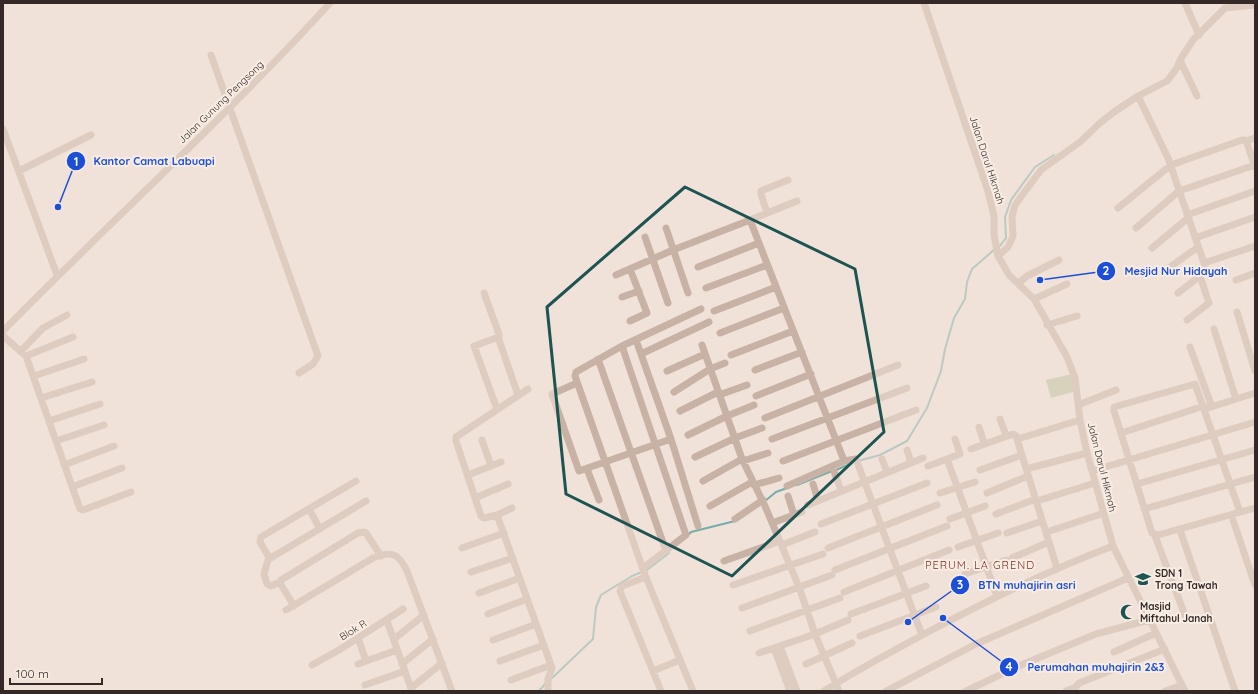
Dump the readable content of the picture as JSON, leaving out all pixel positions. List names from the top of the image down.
{
  "streets": {
    "street": ["Jalan Gunung Pengsong", "Jalan Darul Hikmah", "Blok R"]
  },
  "districts": ["PERUM. LA GREND"],
  "places": {
    "other": [
      "Kantor Camat Labuapi",
      "Mesjid Nur Hidayah",
      "Perumahan muhajirin 2&3",
      "BTN muhajirin asri"
    ],
    "school or university": ["SDN 1 Trong Tawah"],
    "mosque": ["Masjid Miftahul Janah"]
  },
  "scale_bar": "100 m"
}
